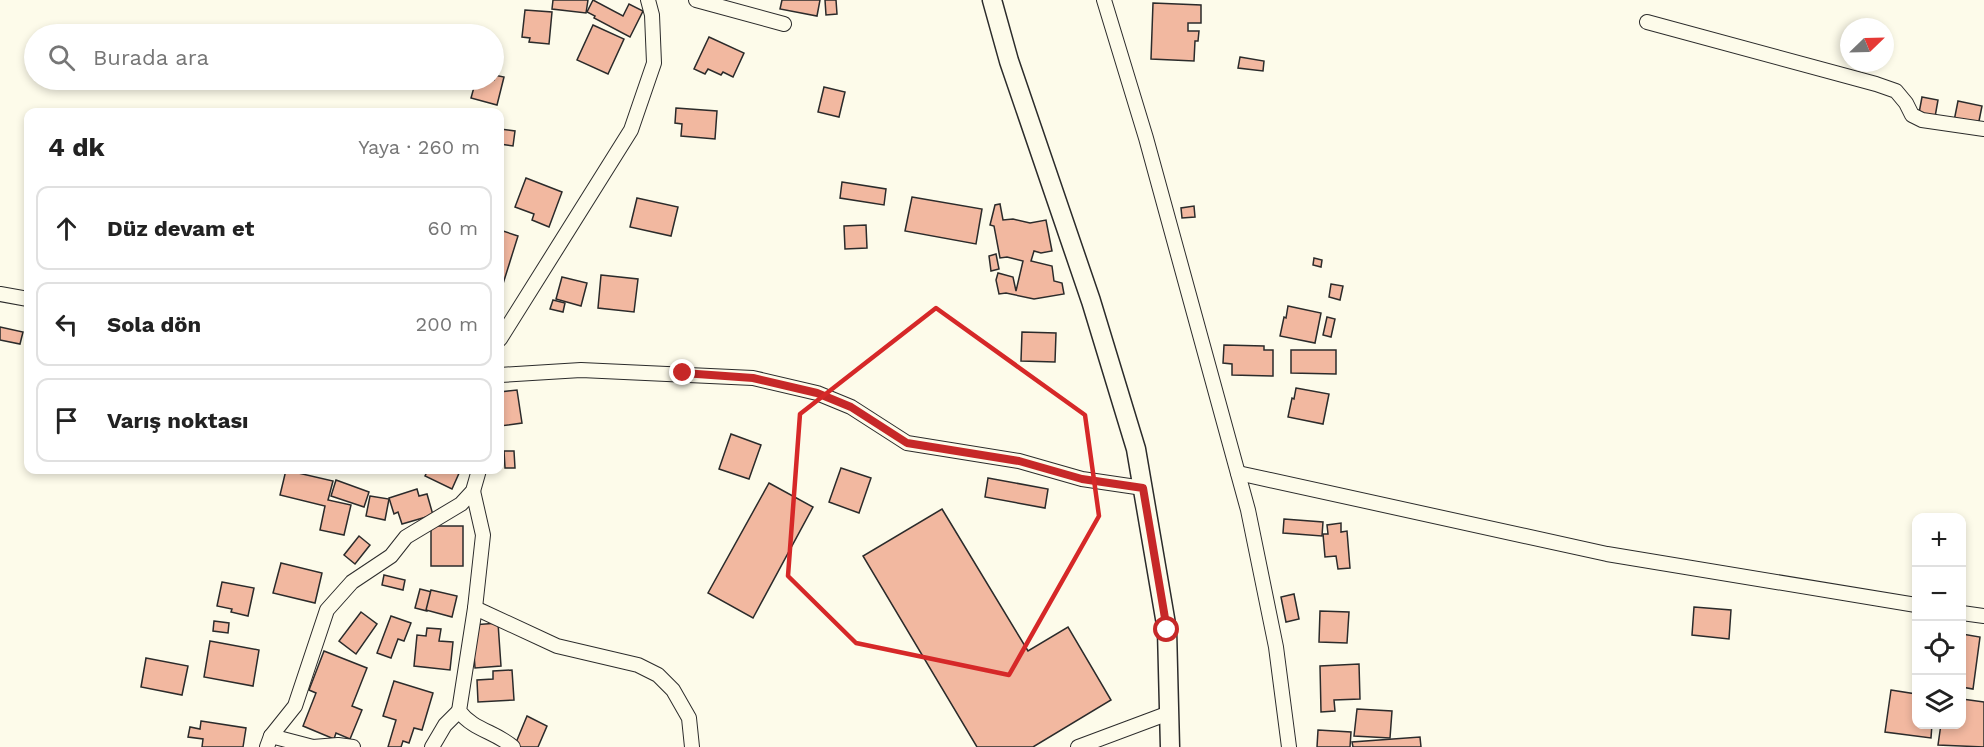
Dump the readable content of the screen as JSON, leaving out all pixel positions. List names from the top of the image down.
{
  "north": "top right",
  "page": {
    "search": "Burada ara",
    "heading": ["4 dk", "Yaya · 260 m"],
    "list": [
      ["Düz devam et", "60 m"],
      ["Sola dön", "200 m"],
      "Varış noktası"
    ],
    "map_buttons": ["+", "−"]
  }
}
